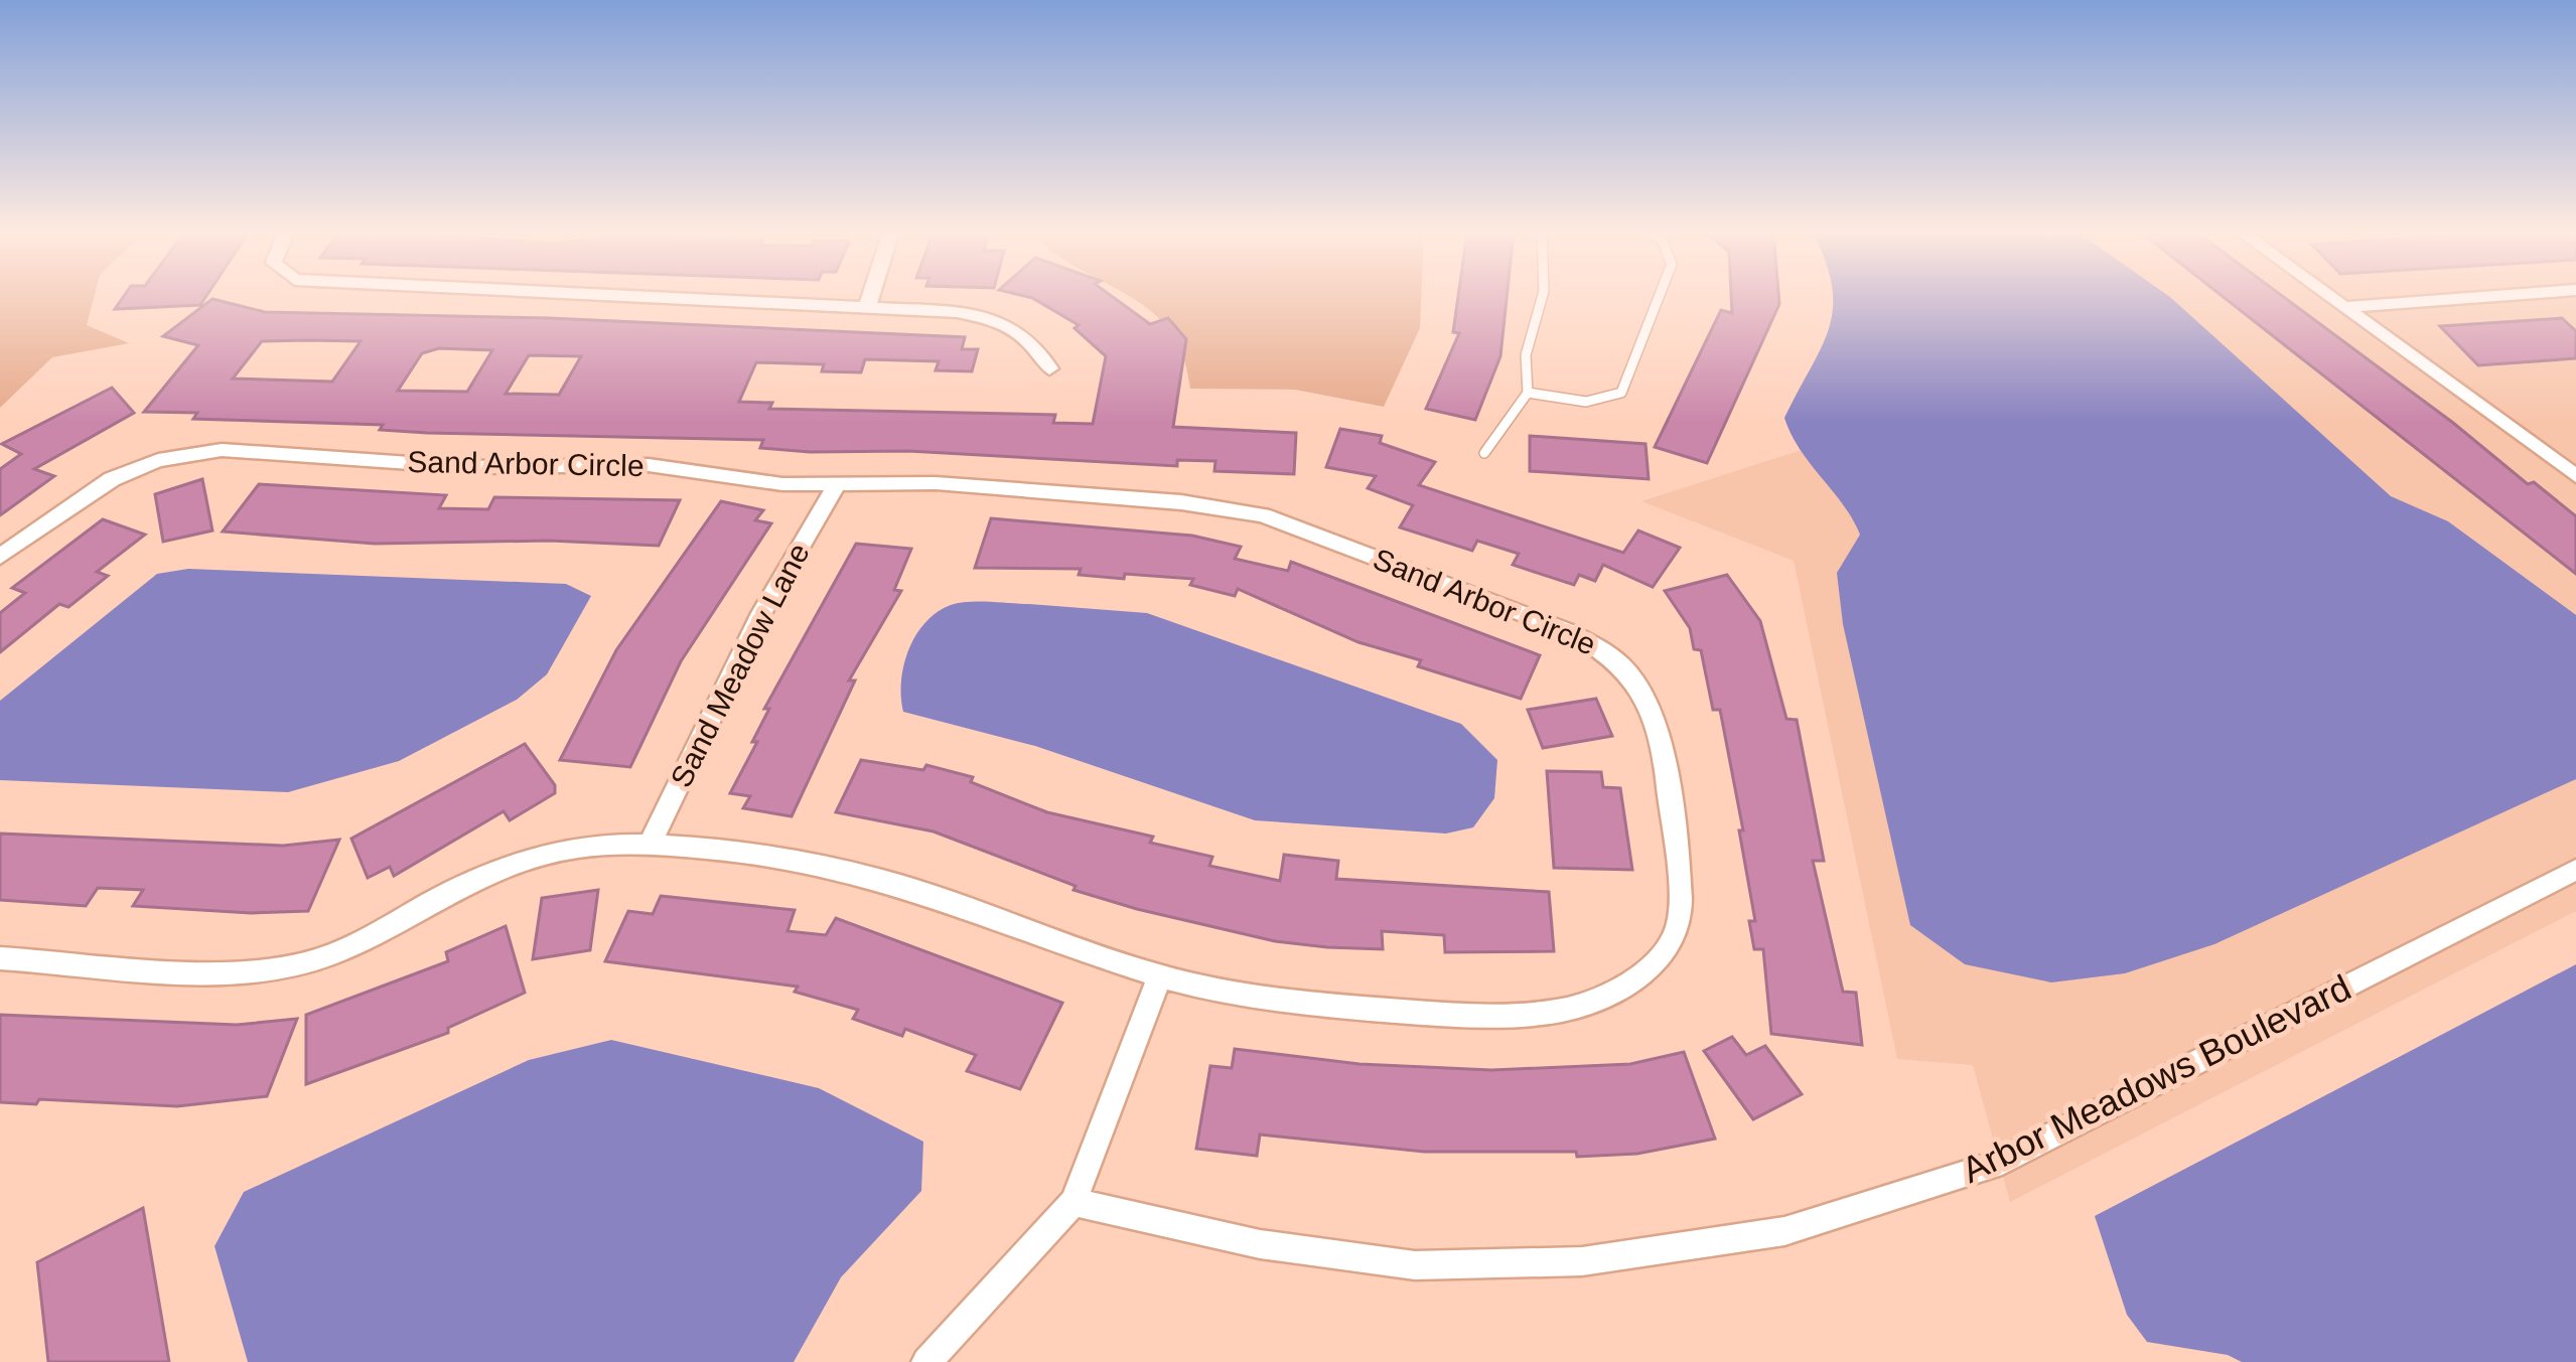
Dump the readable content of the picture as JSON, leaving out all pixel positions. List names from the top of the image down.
{
  "streets": {
    "street": ["Sand Arbor Circle", "Sand Meadow Lane", "Arbor Meadows Boulevard"]
  },
  "crossings": [
    ["Sand Arbor Circle", "Sand Meadow Lane"]
  ]
}
